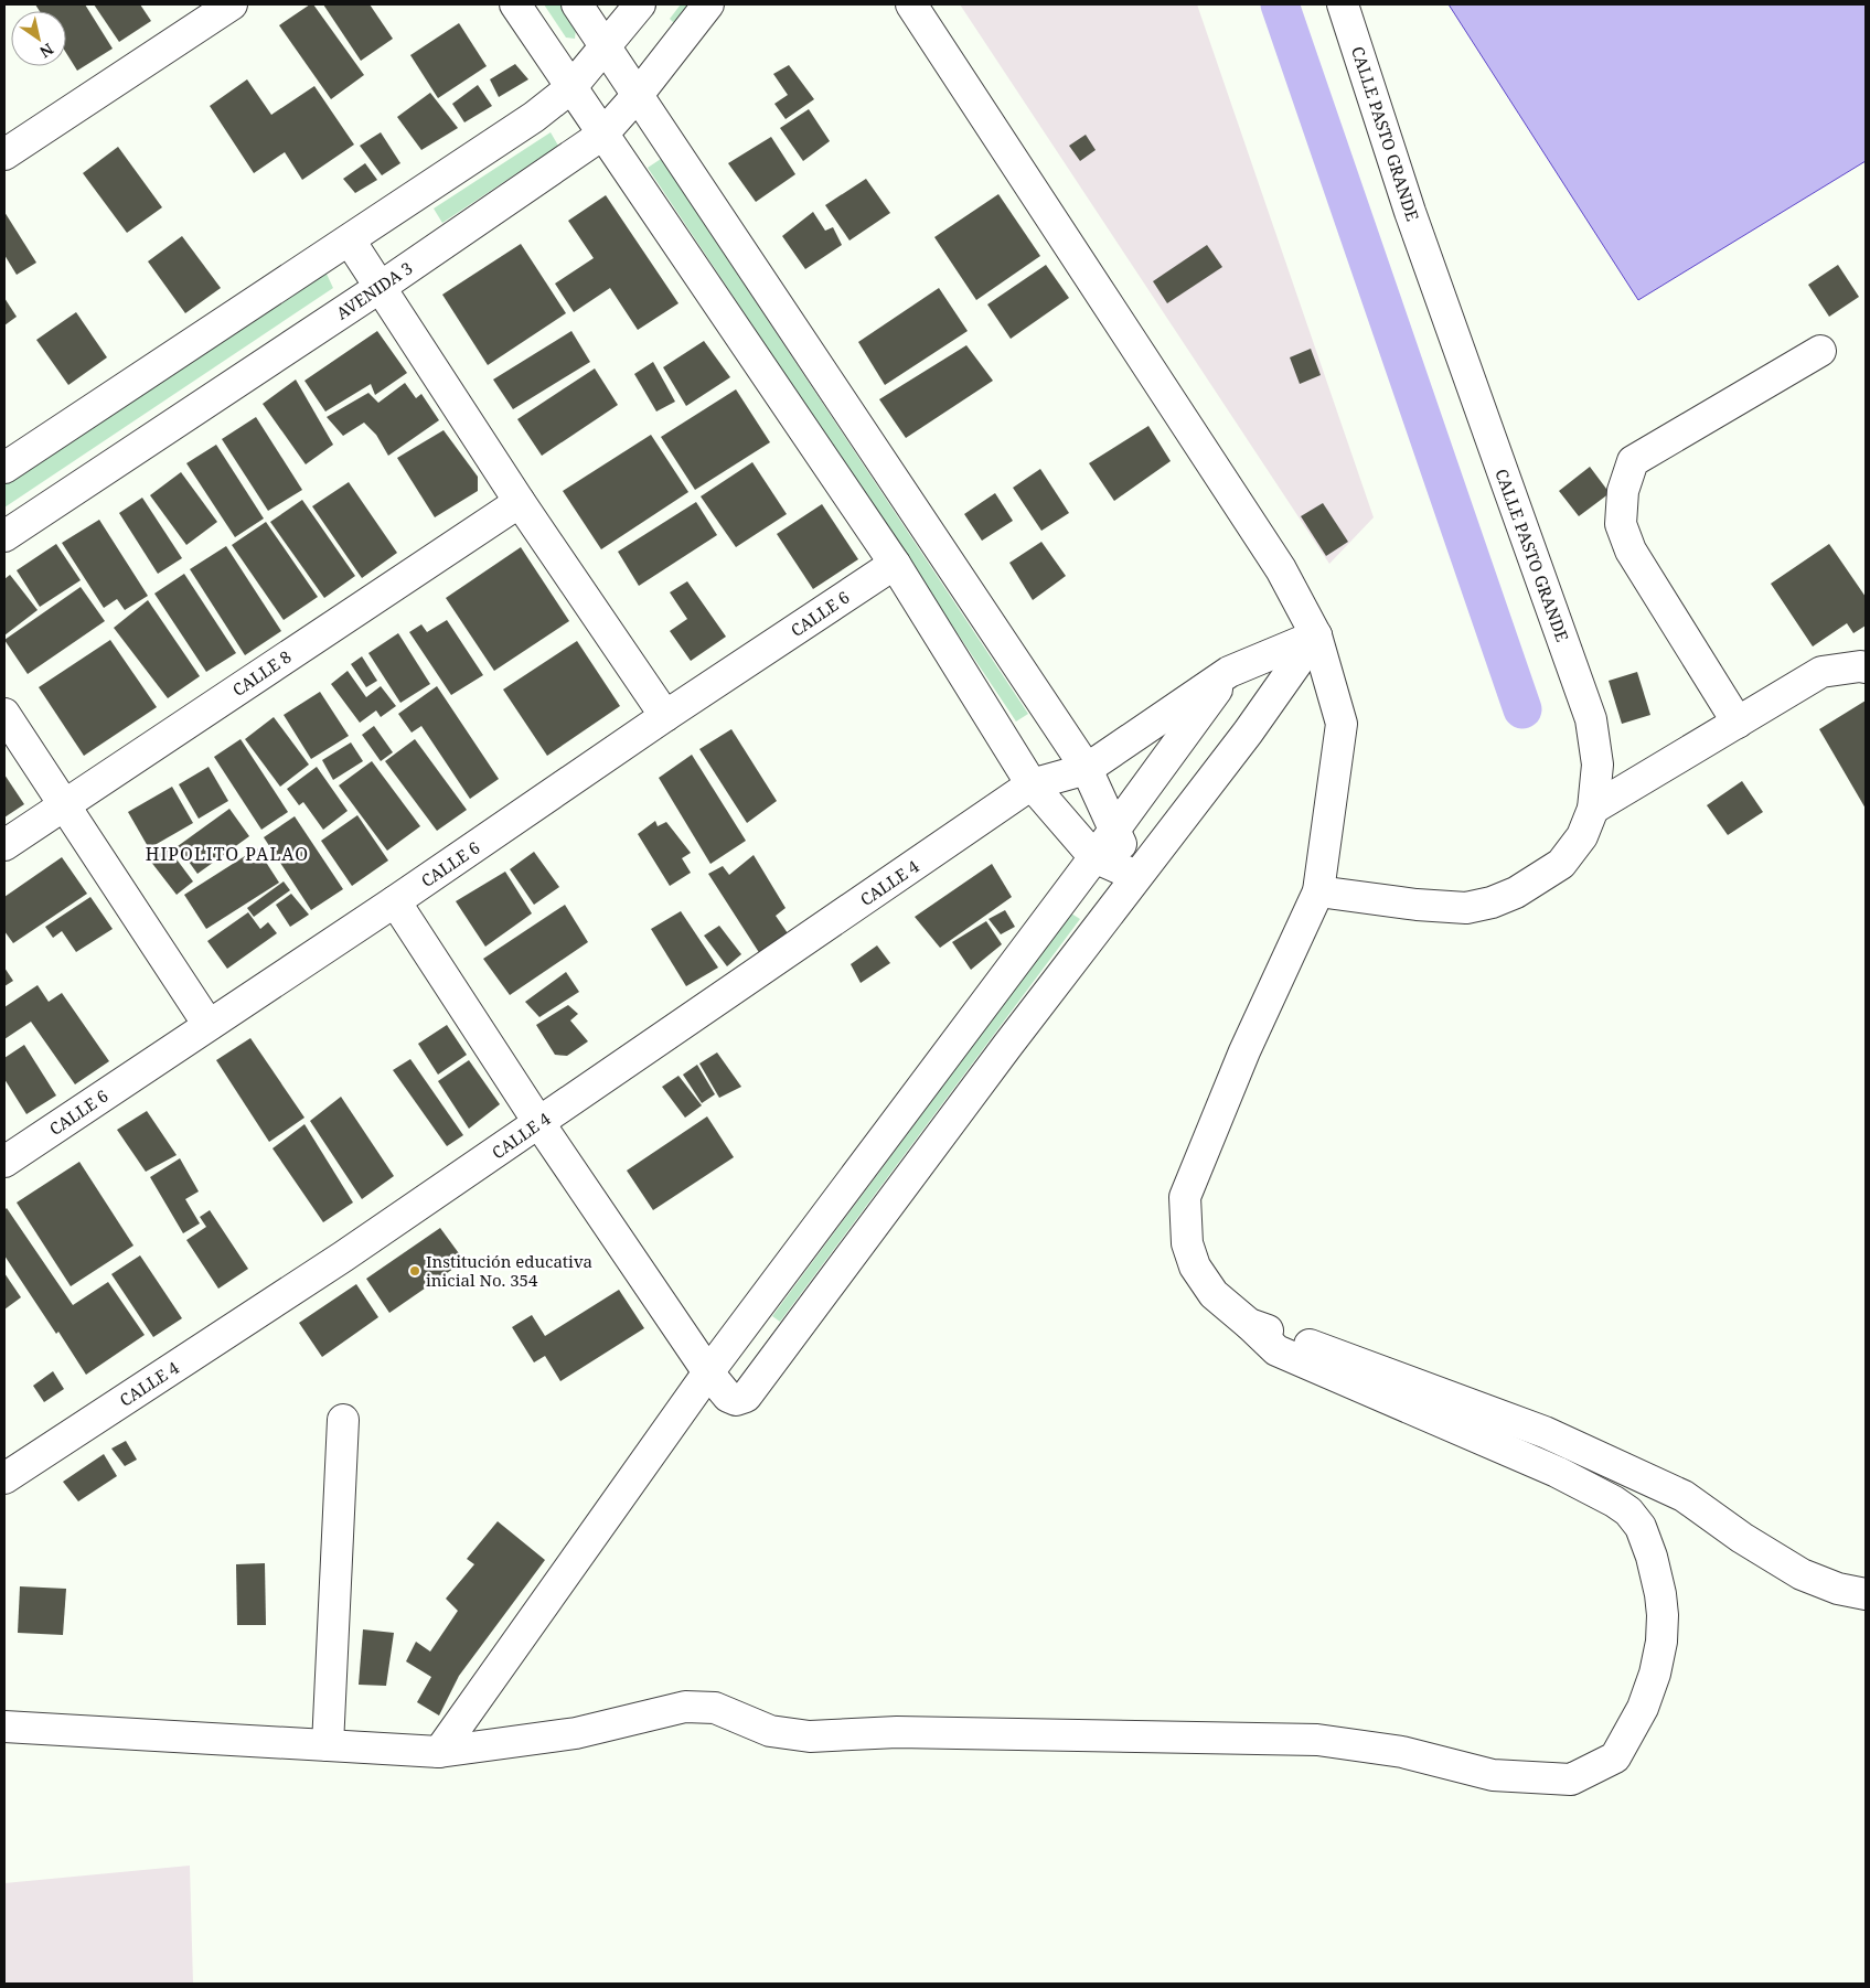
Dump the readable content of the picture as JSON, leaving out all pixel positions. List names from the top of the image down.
{
  "streets": {
    "street": [
      "CALLE PASTO GRANDE",
      "AVENIDA 3",
      "CALLE 6",
      "CALLE 8",
      "CALLE 4"
    ]
  },
  "districts": ["HIPOLITO PALAO"],
  "places": ["Institución educativa inicial No. 354"],
  "north": "bottom right"
}
